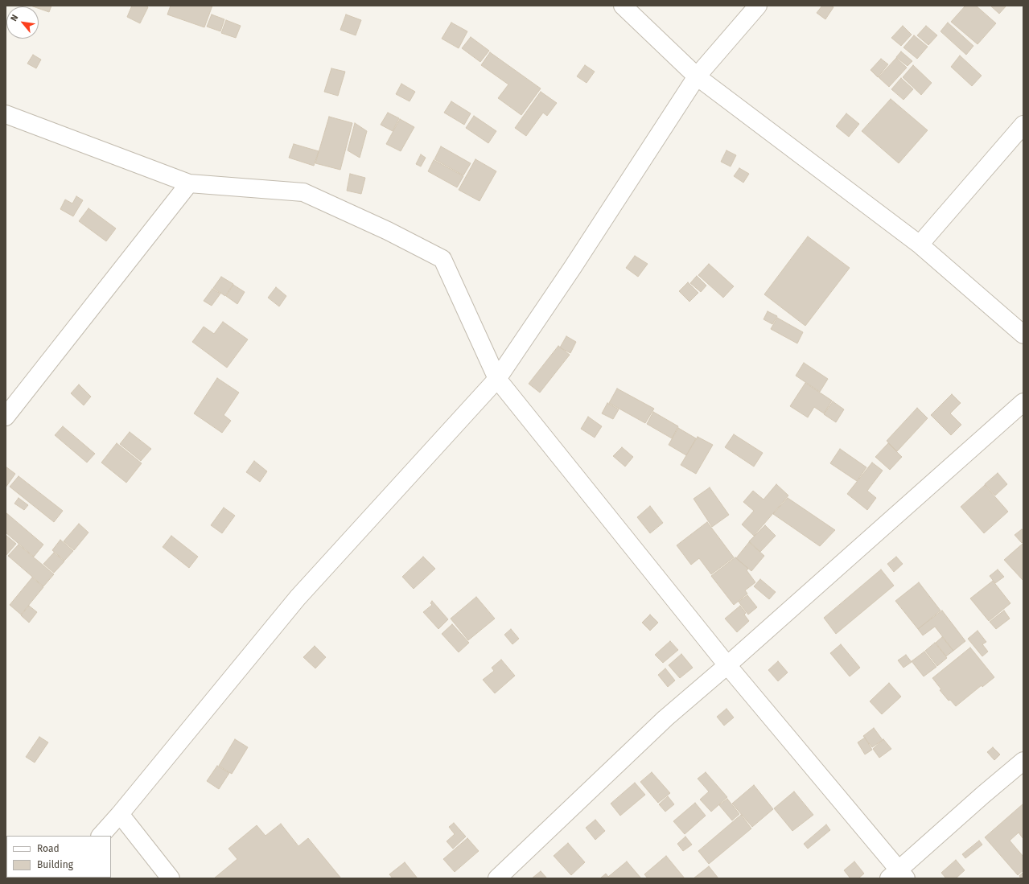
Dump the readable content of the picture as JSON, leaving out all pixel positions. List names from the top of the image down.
{
  "legend": ["Road", "Building"],
  "north": "top left"
}
